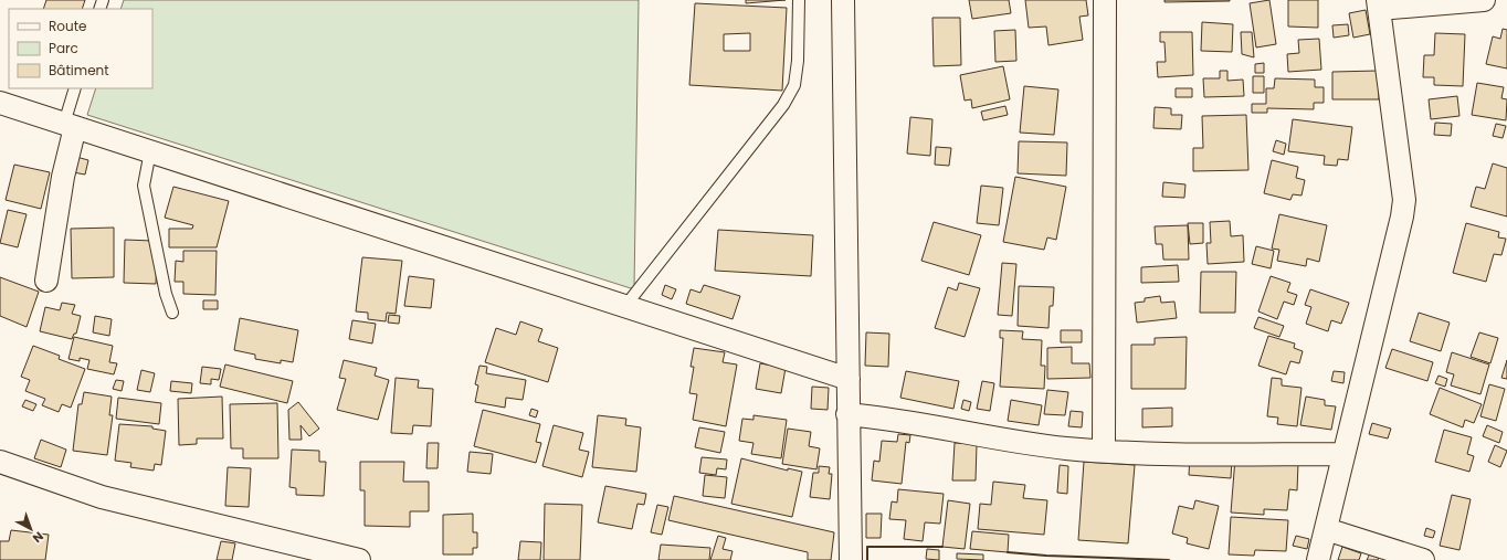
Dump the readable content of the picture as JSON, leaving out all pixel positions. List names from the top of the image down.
{
  "legend": ["Route", "Parc", "Bâtiment"],
  "north": "bottom right"
}
